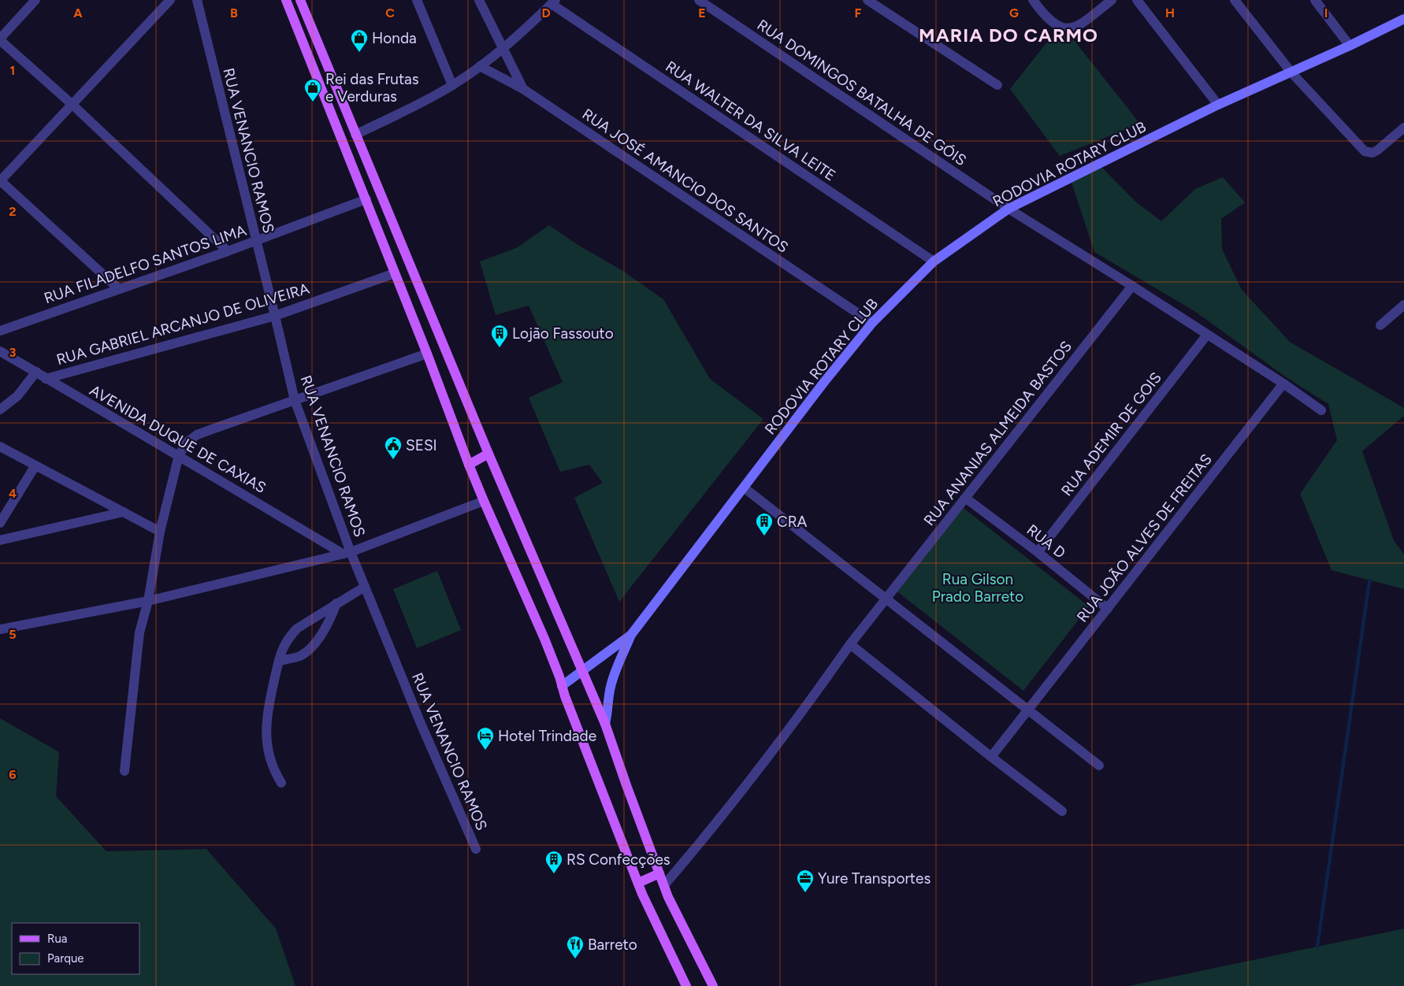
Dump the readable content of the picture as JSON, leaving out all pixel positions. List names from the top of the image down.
{
  "streets": {
    "main road": ["RODOVIA ROTARY CLUB"],
    "street": [
      "RUA DOMINGOS BATALHA DE GÓIS",
      "RUA WALTER DA SILVA LEITE",
      "RUA VENANCIO RAMOS",
      "RUA JOSÉ AMANCIO DOS SANTOS",
      "RUA FILADELFO SANTOS LIMA",
      "RUA GABRIEL ARCANJO DE OLIVEIRA",
      "RUA ANANIAS ALMEIDA BASTOS",
      "RUA ADEMIR DE GOIS",
      "AVENIDA DUQUE DE CAXIAS",
      "RUA JOÃO ALVES DE FREITAS",
      "RUA D"
    ]
  },
  "crossings": [
    ["RUA DOMINGOS BATALHA DE GÓIS", "RODOVIA ROTARY CLUB"],
    ["RUA WALTER DA SILVA LEITE", "RODOVIA ROTARY CLUB"],
    ["RUA VENANCIO RAMOS", "RUA FILADELFO SANTOS LIMA"],
    ["RUA VENANCIO RAMOS", "RUA GABRIEL ARCANJO DE OLIVEIRA"],
    ["RUA VENANCIO RAMOS", "AVENIDA DUQUE DE CAXIAS"],
    ["RODOVIA ROTARY CLUB", "RUA JOSÉ AMANCIO DOS SANTOS"],
    ["RUA GABRIEL ARCANJO DE OLIVEIRA", "AVENIDA DUQUE DE CAXIAS"],
    ["RUA ANANIAS ALMEIDA BASTOS", "RUA D"],
    ["RUA ADEMIR DE GOIS", "RUA D"],
    ["RUA JOÃO ALVES DE FREITAS", "RUA D"]
  ],
  "districts": ["MARIA DO CARMO"],
  "parks": ["Rua Gilson Prado Barreto"],
  "places": {
    "shop": ["Honda", "Rei das Frutas e Verduras"],
    "building": ["Lojão Fassouto", "CRA", "RS Confecções"],
    "public building": ["SESI"],
    "hotel": ["Hotel Trindade"],
    "office": ["Yure Transportes"],
    "restaurant": ["Barreto"]
  },
  "legend": ["Rua", "Parque"],
  "grid": {
    "columns": [
      "A",
      "B",
      "C",
      "D",
      "E",
      "F",
      "G",
      "H",
      "I"
    ],
    "rows": [
      "1",
      "2",
      "3",
      "4",
      "5",
      "6"
    ]
  }
}
